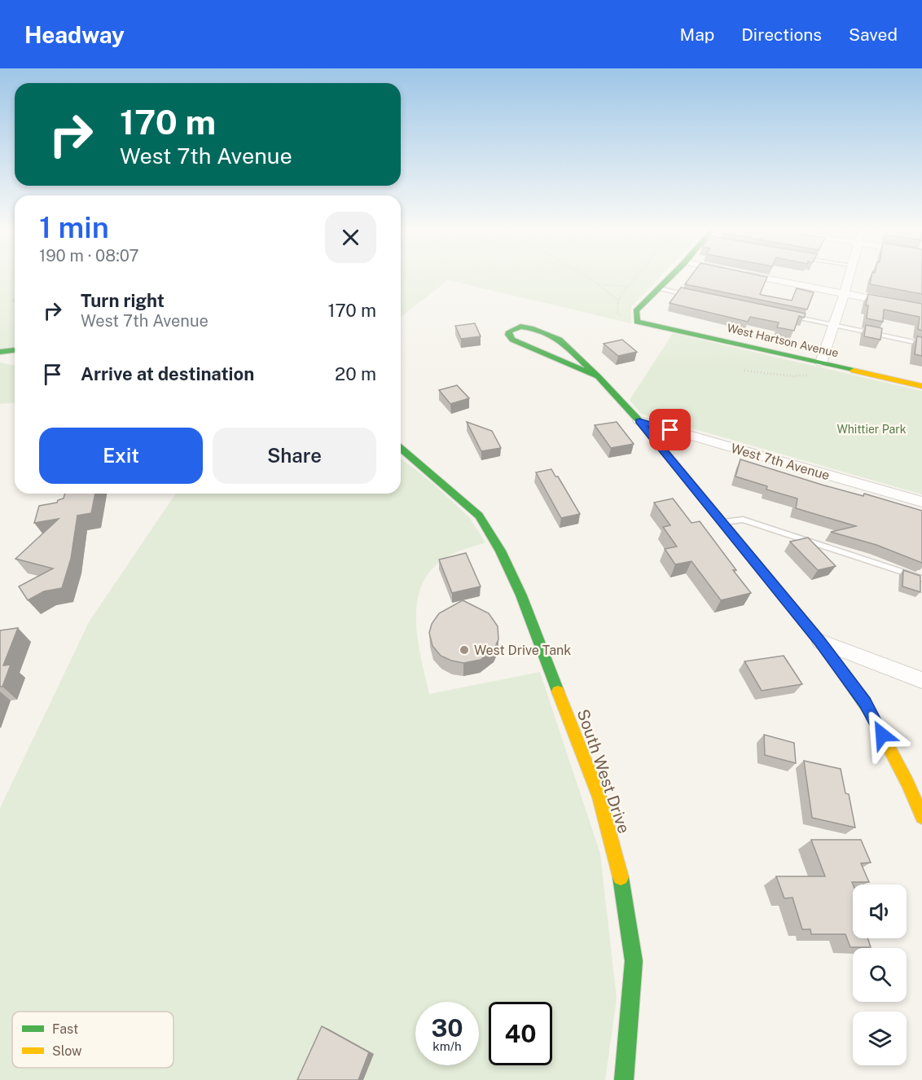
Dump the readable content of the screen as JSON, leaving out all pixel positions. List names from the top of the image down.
{
  "streets": {
    "street": ["West Hartson Avenue", "West 7th Avenue", "South West Drive"]
  },
  "parks": ["Whittier Park"],
  "places": ["West Drive Tank"],
  "legend": ["Fast", "Slow"],
  "page": {
    "header": "Headway",
    "nav": ["Map", "Directions", "Saved"],
    "turn": ["170 m", "West 7th Avenue"],
    "heading": ["1 min", "190 m · 08:07"],
    "list": [
      {
        "name": "Turn right",
        "note": "West 7th Avenue",
        "value": "170 m"
      },
      {
        "name": "Arrive at destination",
        "value": "20 m"
      }
    ],
    "buttons": ["Exit", "Share"],
    "speed": "30 km/h",
    "limit": "40"
  }
}
